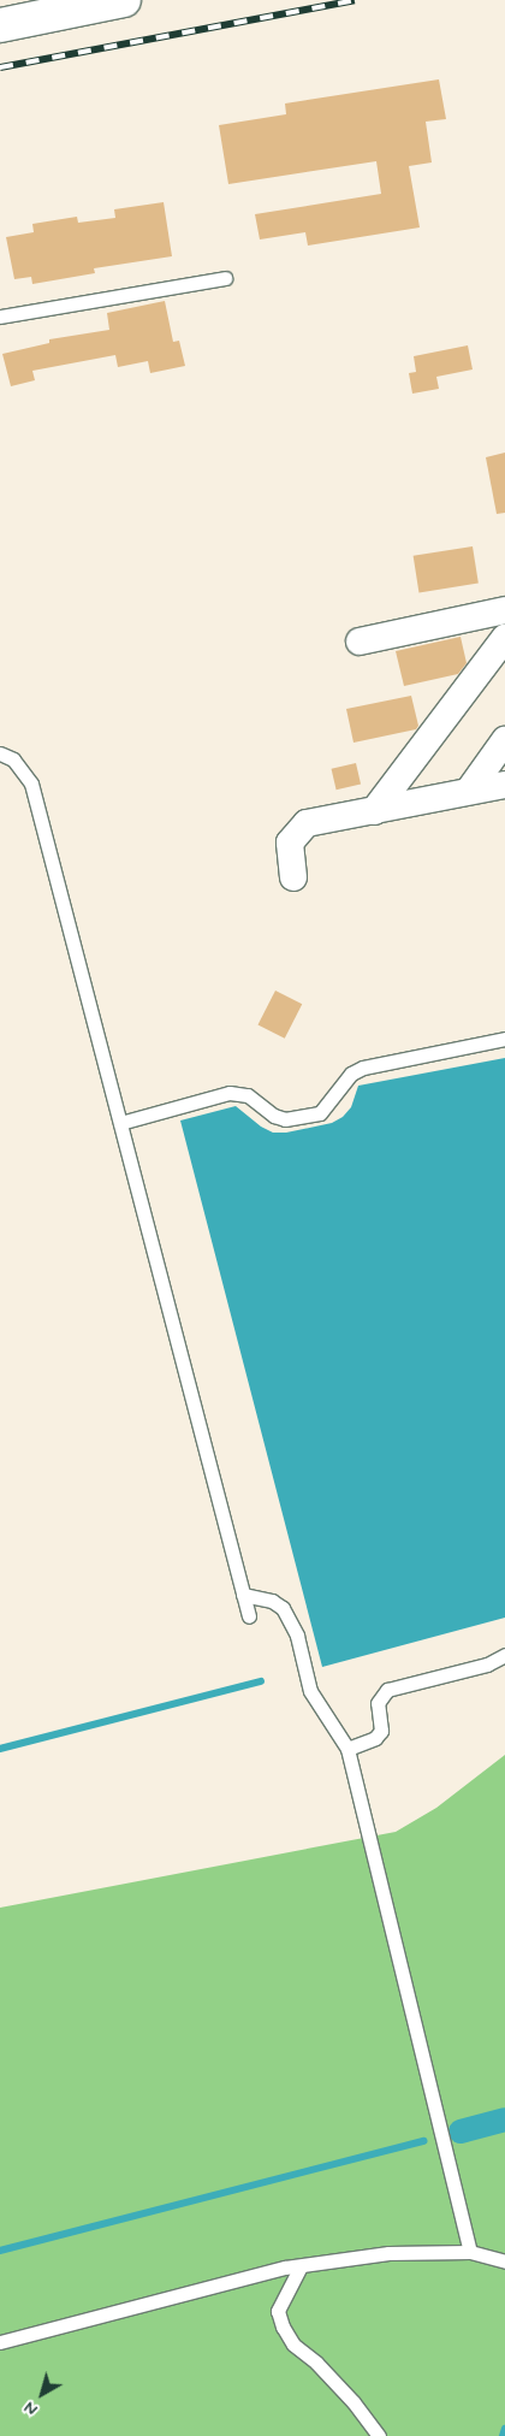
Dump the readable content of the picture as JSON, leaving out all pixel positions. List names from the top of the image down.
{
  "north": "bottom left"
}
